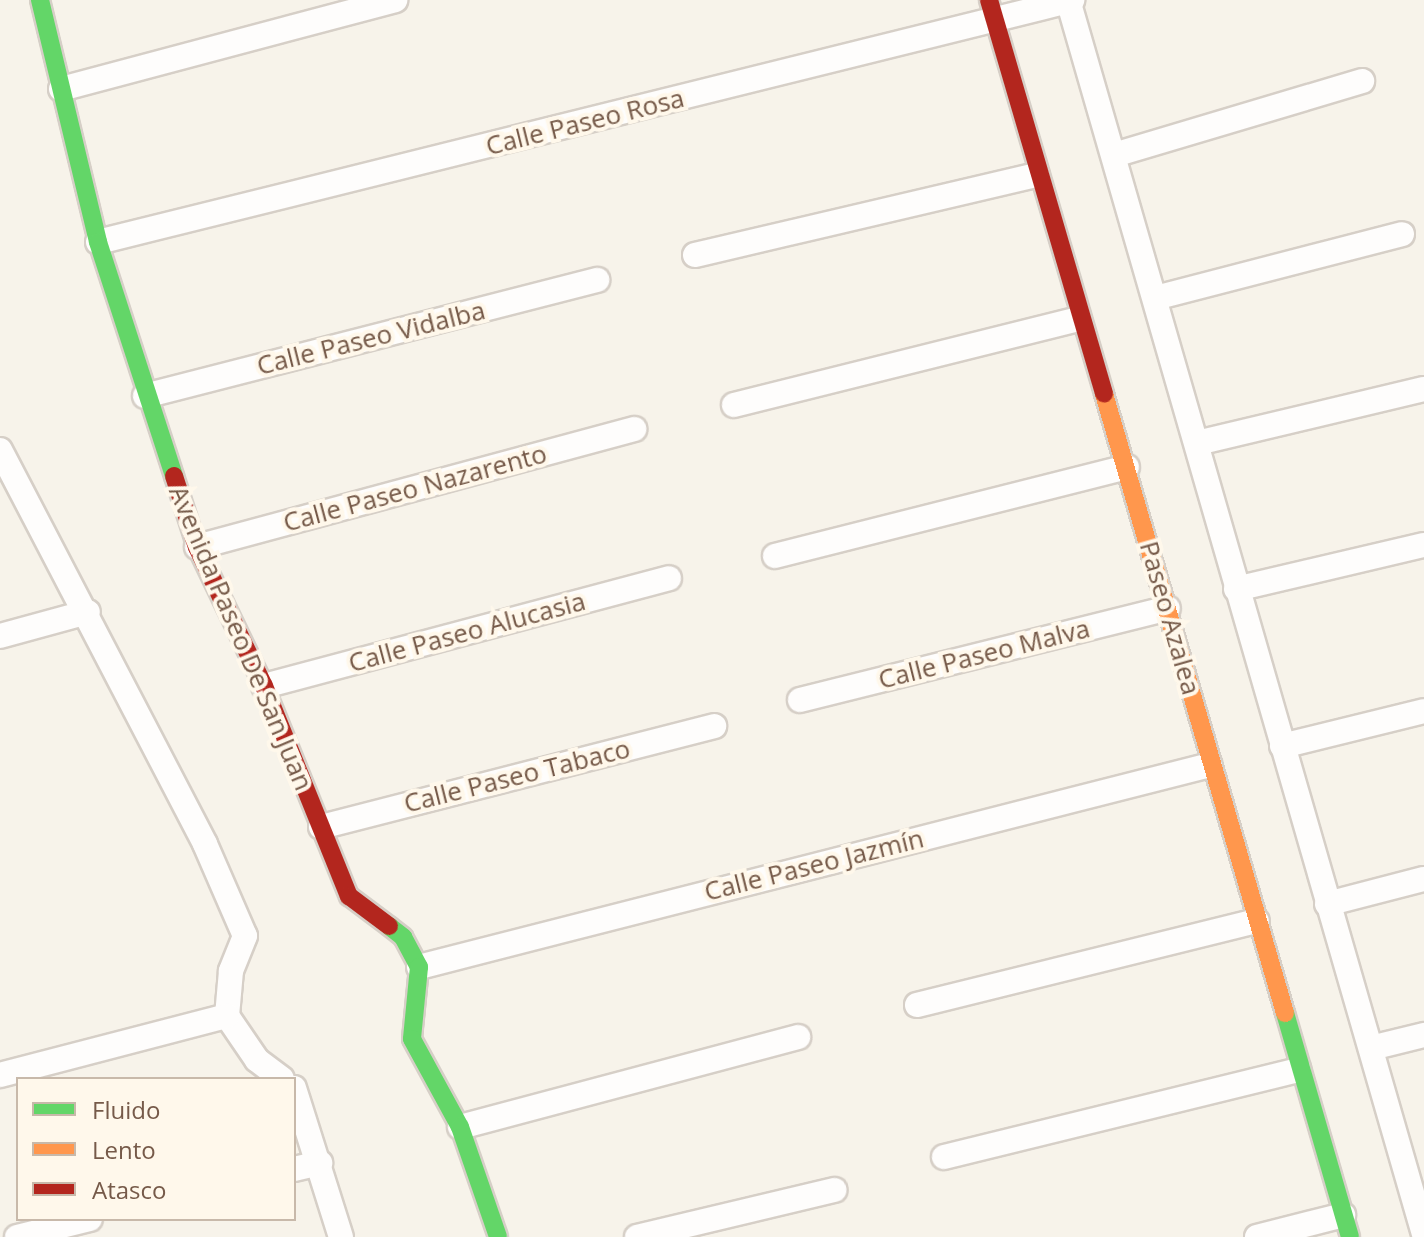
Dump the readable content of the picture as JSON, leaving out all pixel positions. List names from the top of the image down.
{
  "streets": {
    "street": [
      "Calle Paseo Rosa",
      "Calle Paseo Vidalba",
      "Calle Paseo Nazarento",
      "Paseo Azalea",
      "Calle Paseo Alucasia",
      "Avenida Paseo De San Juan",
      "Calle Paseo Malva",
      "Calle Paseo Tabaco",
      "Calle Paseo Jazmín"
    ]
  },
  "crossings": [
    ["Calle Paseo Rosa", "Paseo Azalea"],
    ["Calle Paseo Rosa", "Avenida Paseo De San Juan"],
    ["Calle Paseo Vidalba", "Avenida Paseo De San Juan"],
    ["Calle Paseo Nazarento", "Avenida Paseo De San Juan"],
    ["Paseo Azalea", "Calle Paseo Malva"],
    ["Paseo Azalea", "Calle Paseo Jazmín"],
    ["Calle Paseo Alucasia", "Avenida Paseo De San Juan"],
    ["Avenida Paseo De San Juan", "Calle Paseo Tabaco"],
    ["Avenida Paseo De San Juan", "Calle Paseo Jazmín"]
  ],
  "legend": ["Fluido", "Lento", "Atasco"]
}
